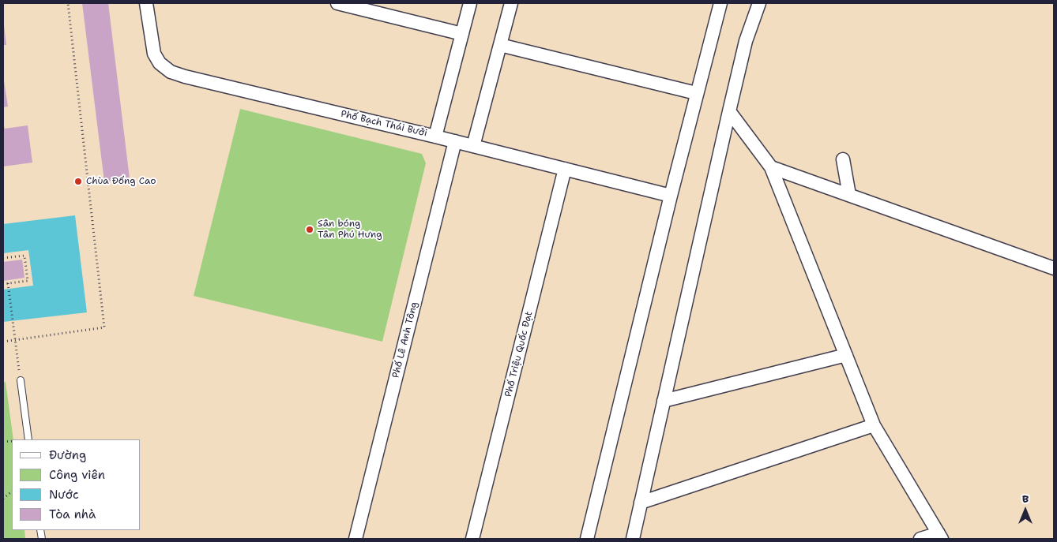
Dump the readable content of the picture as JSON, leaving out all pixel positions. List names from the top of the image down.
{
  "streets": {
    "street": ["Phố Bạch Thái Bưởi", "Phố Lê Anh Tông", "Phố Triệu Quốc Đạt"]
  },
  "crossings": [
    ["Phố Bạch Thái Bưởi", "Phố Lê Anh Tông"],
    ["Phố Bạch Thái Bưởi", "Phố Triệu Quốc Đạt"]
  ],
  "places": ["Chùa Đống Cao", "Sân bóng Tân Phú Hưng"],
  "legend": [
    "Đường",
    "Công viên",
    "Nước",
    "Tòa nhà"
  ],
  "north": "top"
}
